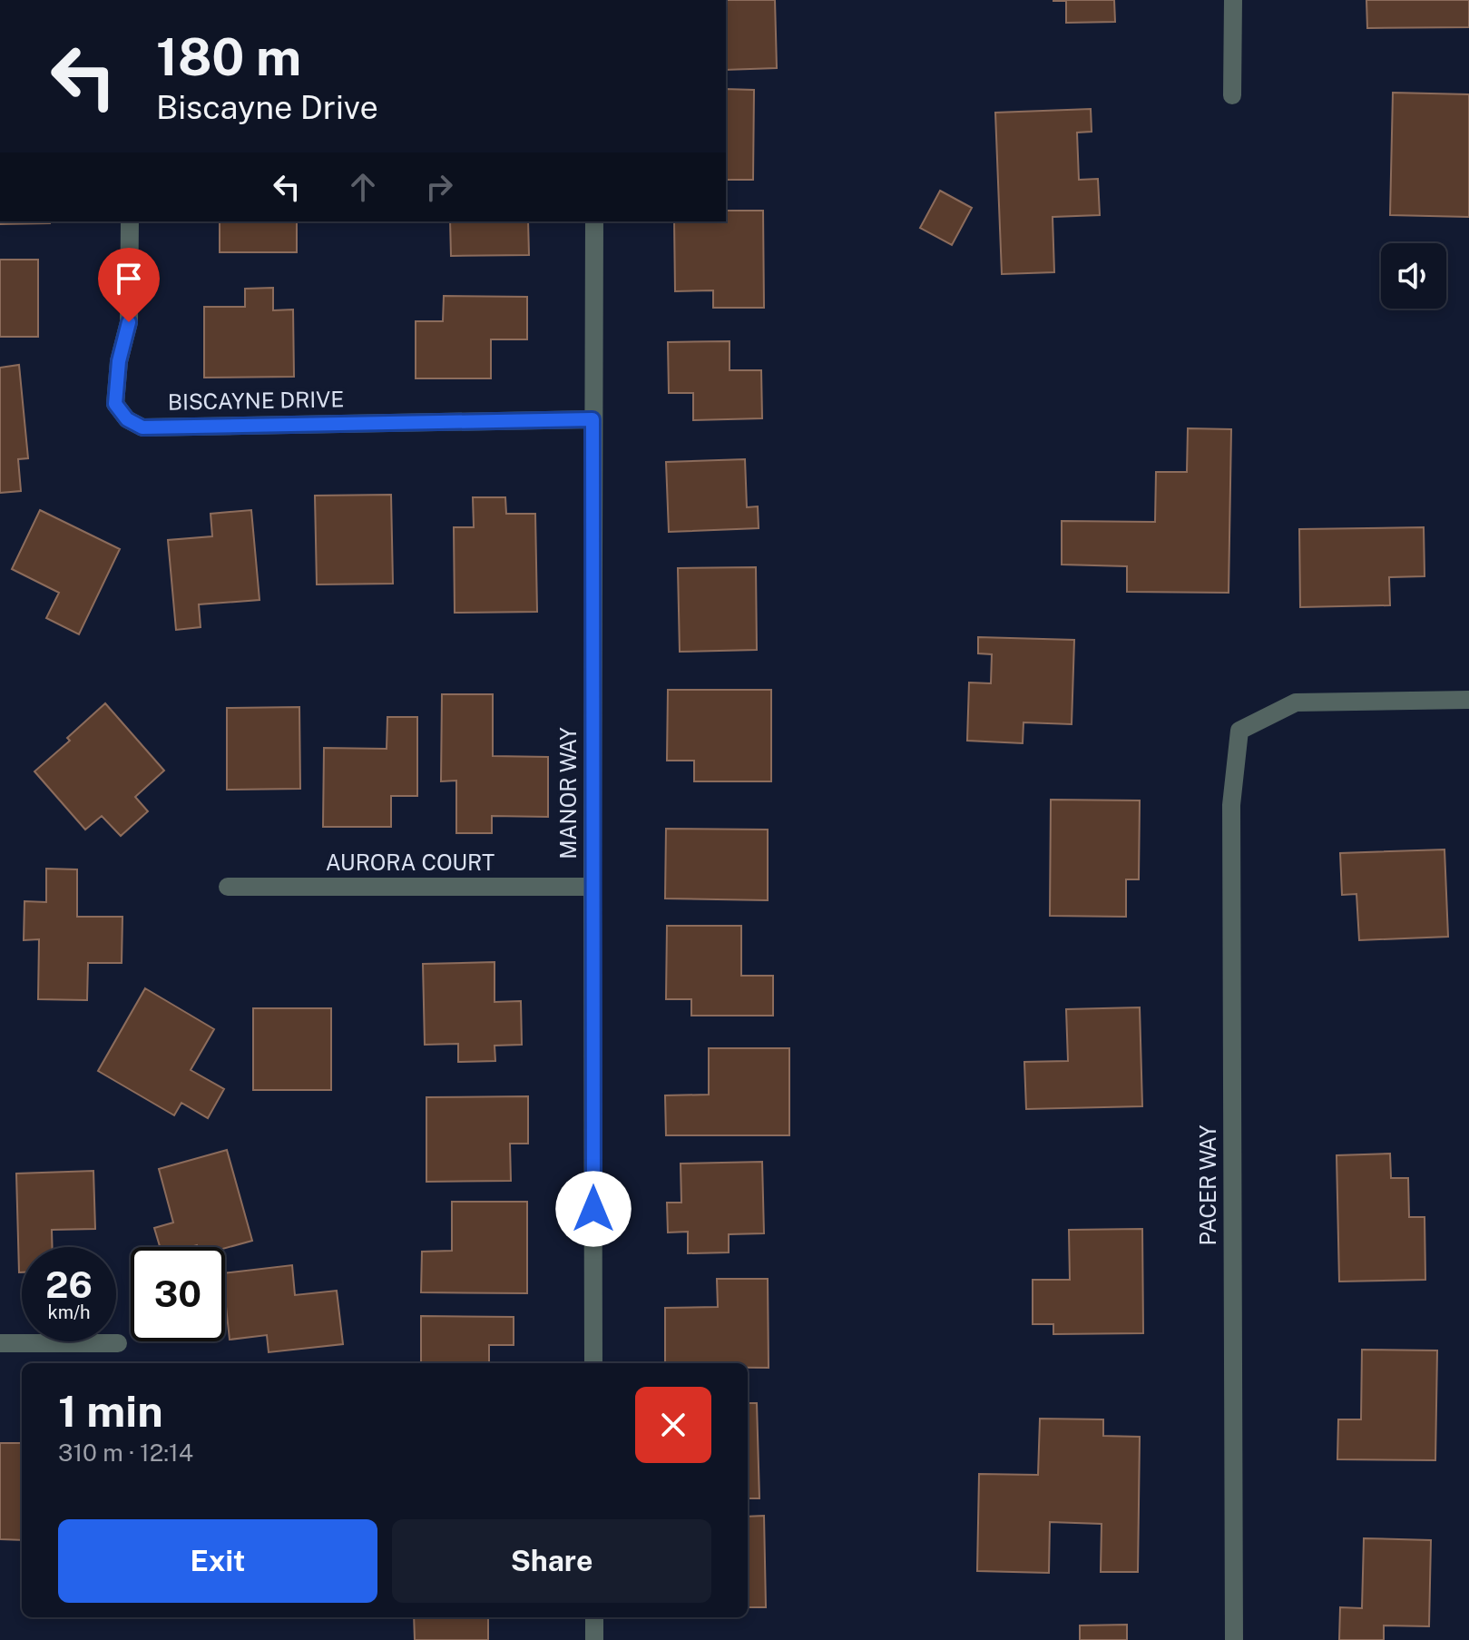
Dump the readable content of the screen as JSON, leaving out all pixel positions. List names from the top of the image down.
{
  "streets": {
    "street": [
      "BISCAYNE DRIVE",
      "MANOR WAY",
      "AURORA COURT",
      "PACER WAY"
    ]
  },
  "crossings": [
    ["BISCAYNE DRIVE", "MANOR WAY"],
    ["MANOR WAY", "AURORA COURT"]
  ],
  "page": {
    "turn": ["180 m", "Biscayne Drive"],
    "speed": "26 km/h",
    "limit": "30",
    "heading": ["1 min", "310 m · 12:14"],
    "buttons": ["Exit", "Share"]
  }
}
